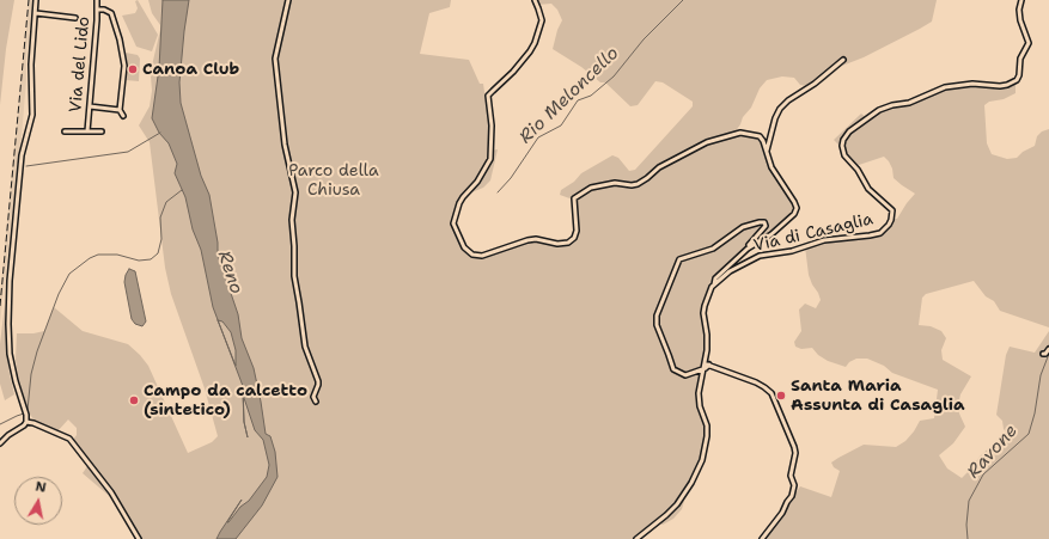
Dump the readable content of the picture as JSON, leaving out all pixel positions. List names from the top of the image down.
{
  "streets": {
    "street": ["Via del Lido", "Via di Casaglia"]
  },
  "water": ["Rio Meloncello", "Reno", "Ravone"],
  "parks": ["Parco della Chiusa"],
  "places": ["Canoa Club", "Santa Maria Assunta di Casaglia", "Campo da calcetto (sintetico)"],
  "north": "top"
}
